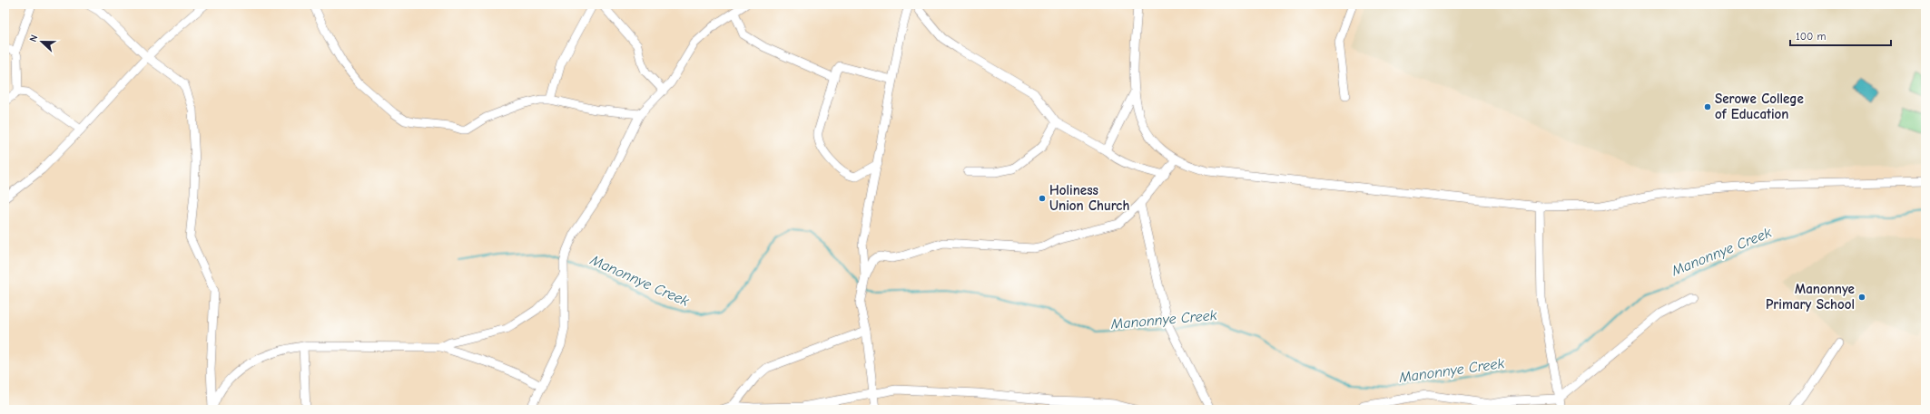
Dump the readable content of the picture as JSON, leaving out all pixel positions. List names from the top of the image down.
{
  "water": ["Manonnye Creek"],
  "places": ["Serowe College of Education", "Holiness Union Church", "Manonnye Primary School"],
  "scale_bar": "100 m",
  "north": "left"
}
